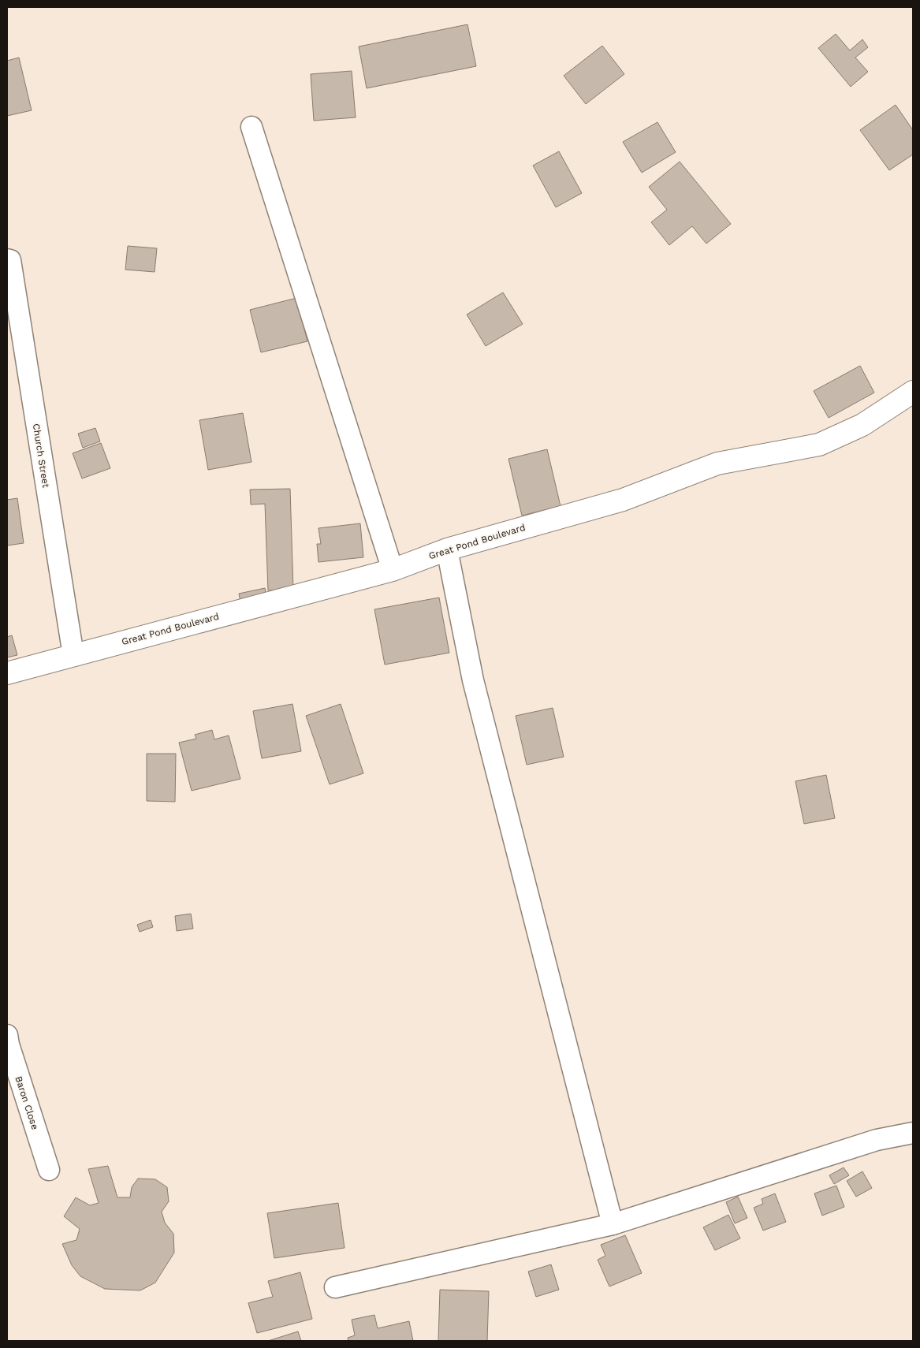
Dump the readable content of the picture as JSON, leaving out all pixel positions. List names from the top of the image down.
{
  "streets": {
    "street": ["Church Street", "Great Pond Boulevard", "Baron Close"]
  },
  "crossings": [
    ["Church Street", "Great Pond Boulevard"]
  ]
}
